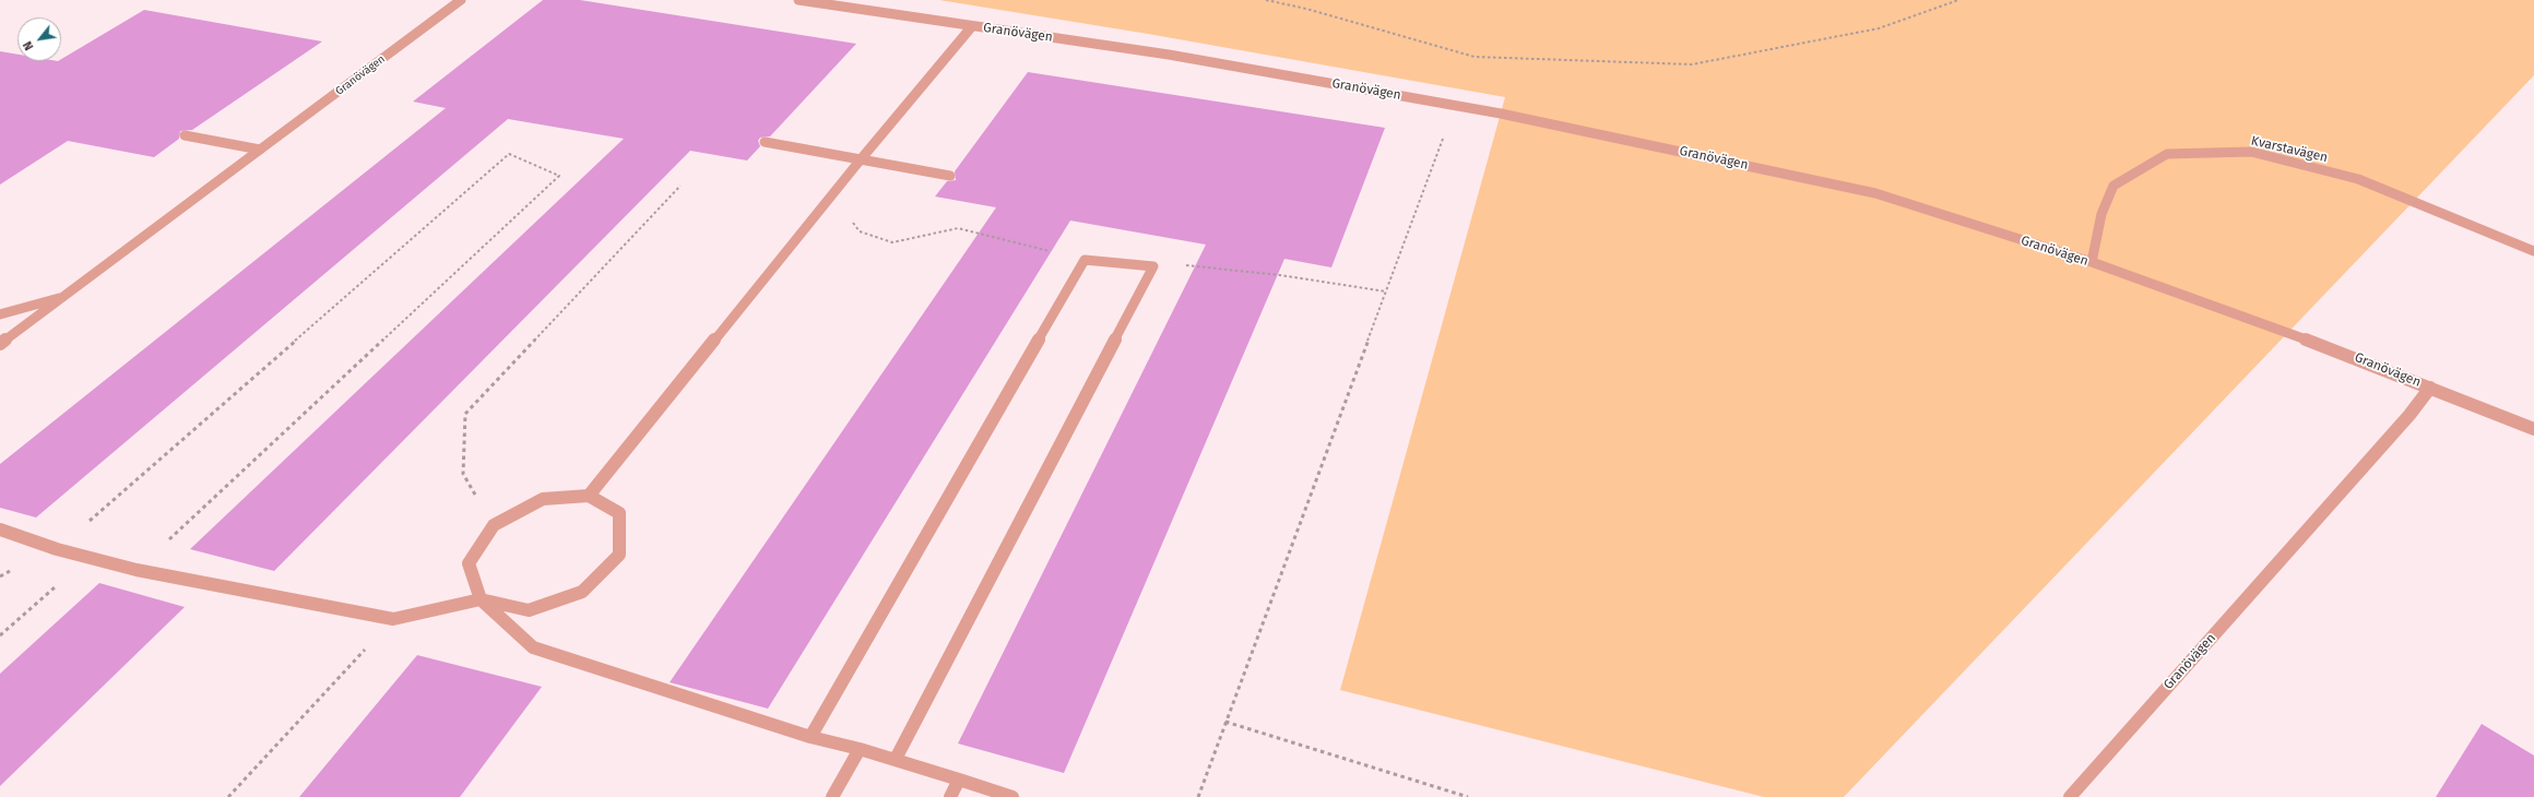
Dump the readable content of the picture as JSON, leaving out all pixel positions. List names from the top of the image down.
{
  "streets": {
    "street": ["Granövägen", "Kvarstavägen"]
  },
  "crossings": [
    ["Granövägen", "Kvarstavägen"]
  ],
  "north": "bottom left"
}
